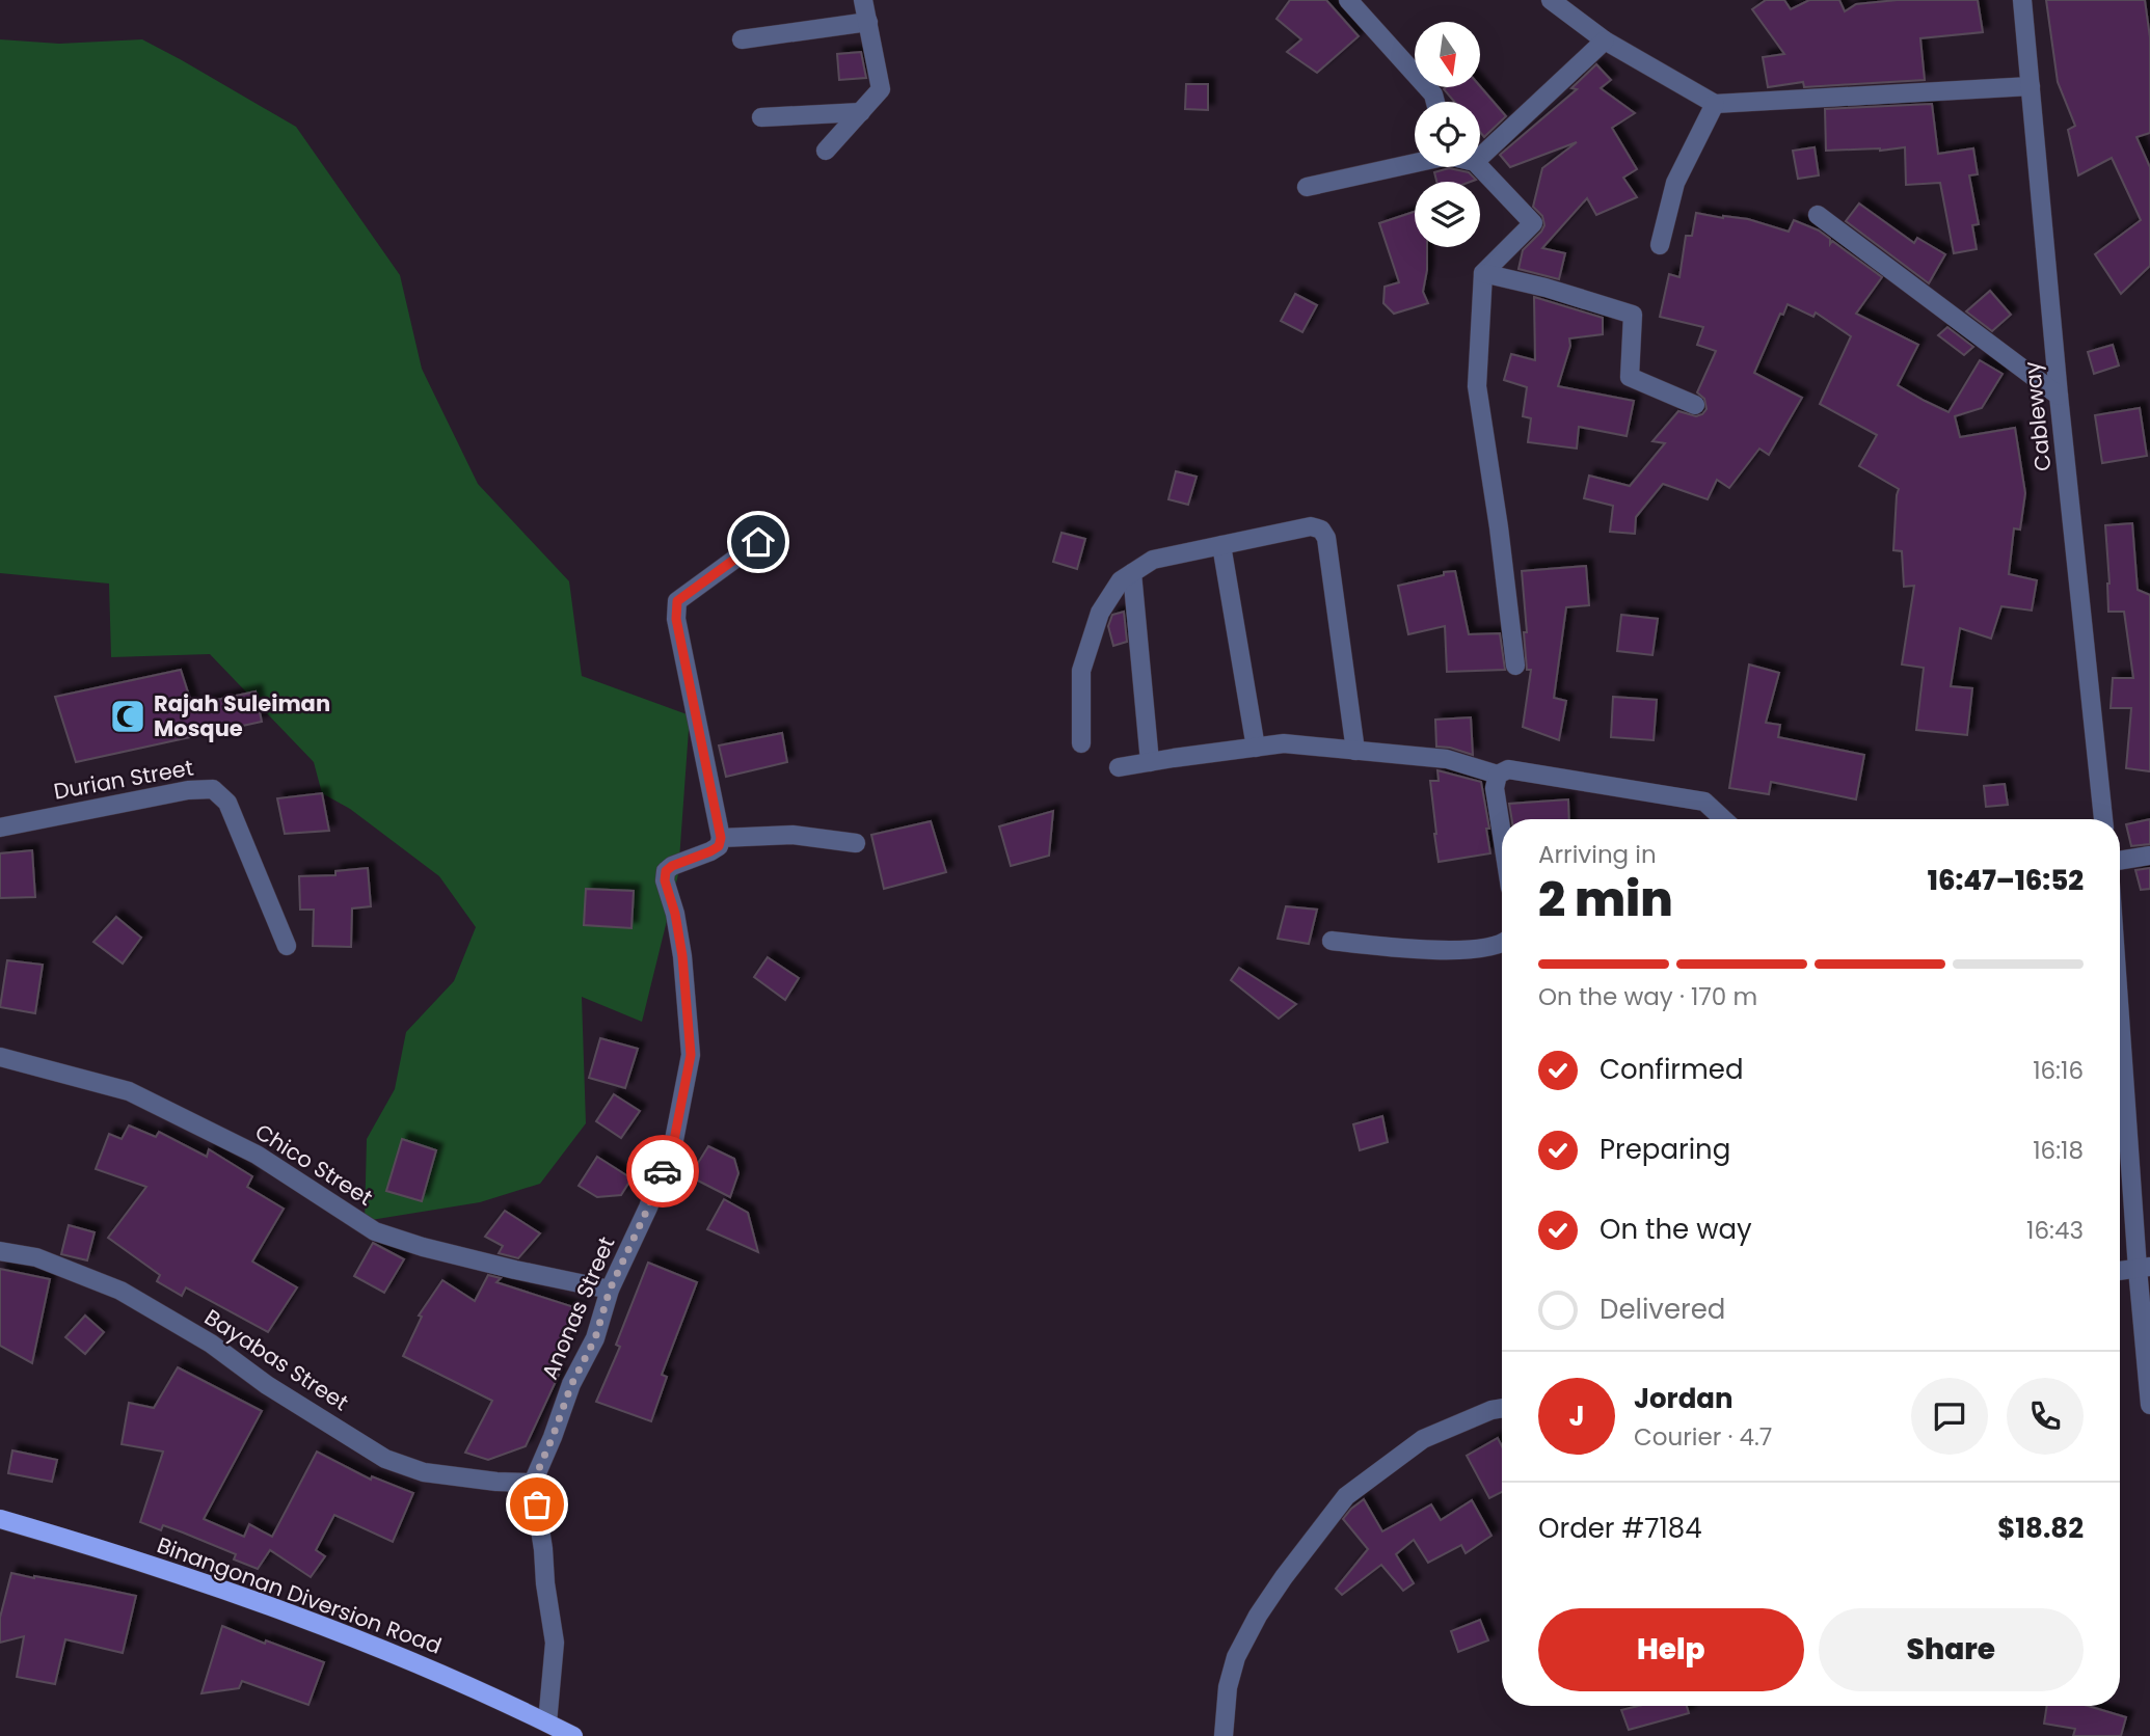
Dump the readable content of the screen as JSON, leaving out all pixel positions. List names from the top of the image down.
{
  "streets": {
    "main road": ["Binangonan Diversion Road"],
    "street": [
      "Cableway",
      "Durian Street",
      "Chico Street",
      "Anonas Street",
      "Bayabas Street"
    ]
  },
  "crossings": [
    ["Chico Street", "Anonas Street"],
    ["Anonas Street", "Bayabas Street"]
  ],
  "places": {
    "mosque": ["Rajah Suleiman Mosque"]
  },
  "north": "bottom",
  "page": {
    "heading": ["2 min", "Arriving in", "16:47–16:52"],
    "panel": [
      "Jordan",
      "Courier · 4.7",
      "Order #7184",
      "$18.82"
    ],
    "bar": "On the way · 170 m",
    "list": [
      ["Confirmed", "16:16"],
      ["Preparing", "16:18"],
      ["On the way", "16:43"],
      "Delivered"
    ],
    "round": "J",
    "buttons": ["Help", "Share"]
  }
}
